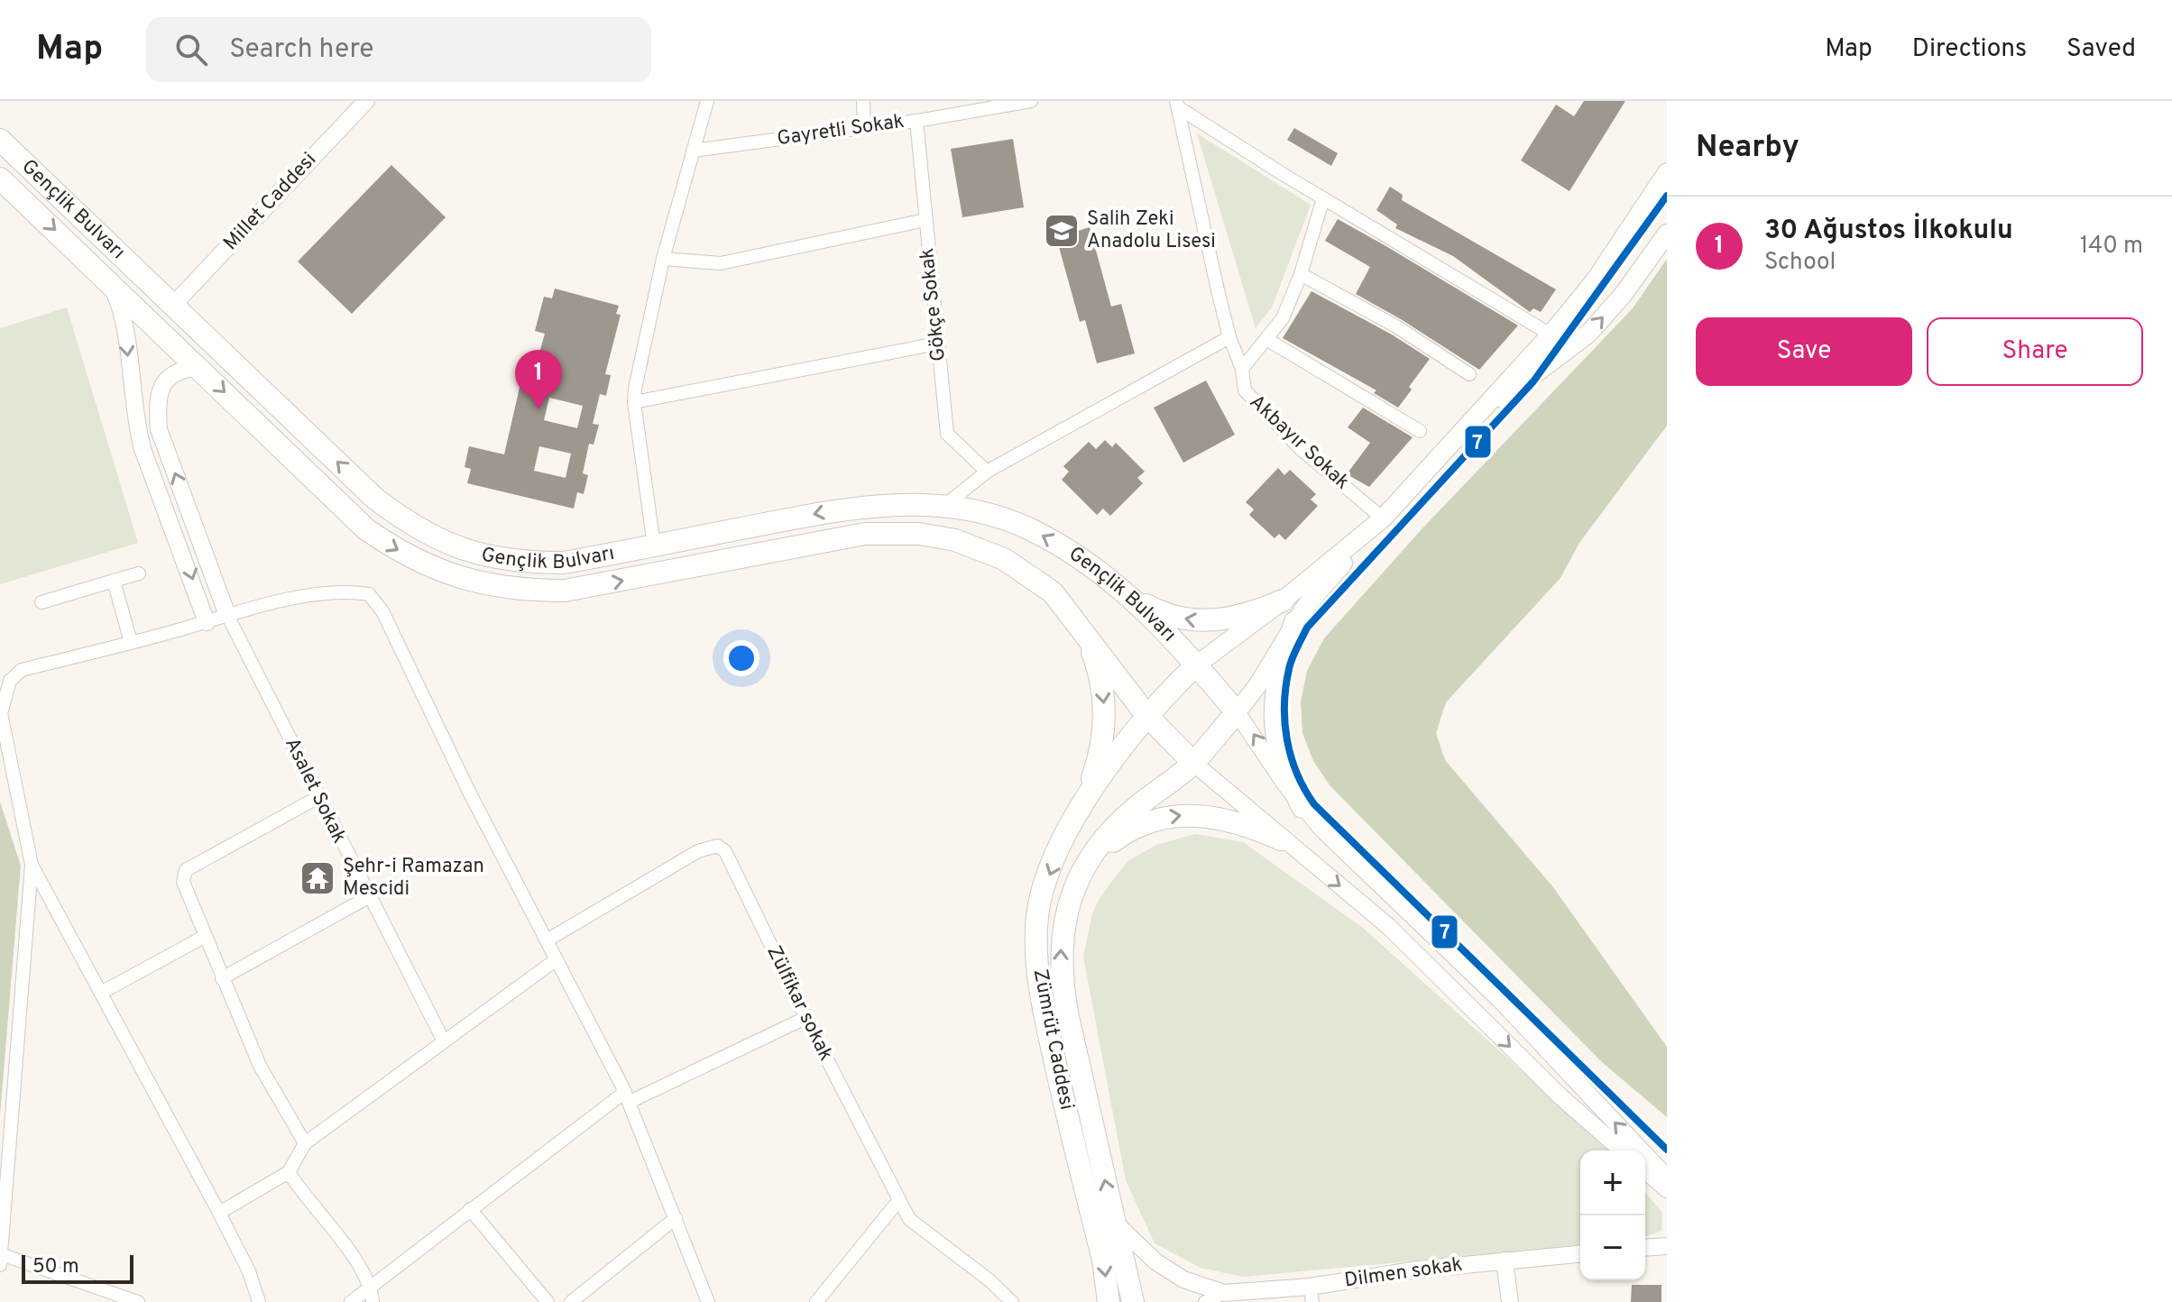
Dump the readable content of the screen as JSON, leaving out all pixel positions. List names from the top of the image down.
{
  "streets": {
    "highway": ["Gençlik Bulvarı", "Zümrüt Caddesi"],
    "main road": ["Millet Caddesi", "Dilmen sokak"],
    "street": [
      "Gayretli Sokak",
      "Gökçe Sokak",
      "Akbayır Sokak",
      "Asalet Sokak",
      "Zülfikar sokak"
    ]
  },
  "crossings": [
    ["Gayretli Sokak", "Gökçe Sokak"],
    ["Millet Caddesi", "Gençlik Bulvarı"],
    ["Gençlik Bulvarı", "Zümrüt Caddesi"]
  ],
  "places": {
    "school or university": ["Salih Zeki Anadolu Lisesi"],
    "temple": ["Şehr-i Ramazan Mescidi"]
  },
  "lines": ["transit line 7"],
  "scale_bar": "50 m",
  "page": {
    "header": "Map",
    "search": "Search here",
    "nav": ["Map", "Directions", "Saved"],
    "heading": "Nearby",
    "list": [
      {
        "mark": "1",
        "name": "30 Ağustos İlkokulu",
        "note": "School",
        "value": "140 m"
      }
    ],
    "buttons": ["Save", "Share"],
    "pins": "1",
    "map_buttons": ["+", "−"],
    "scale": "50 m"
  }
}
